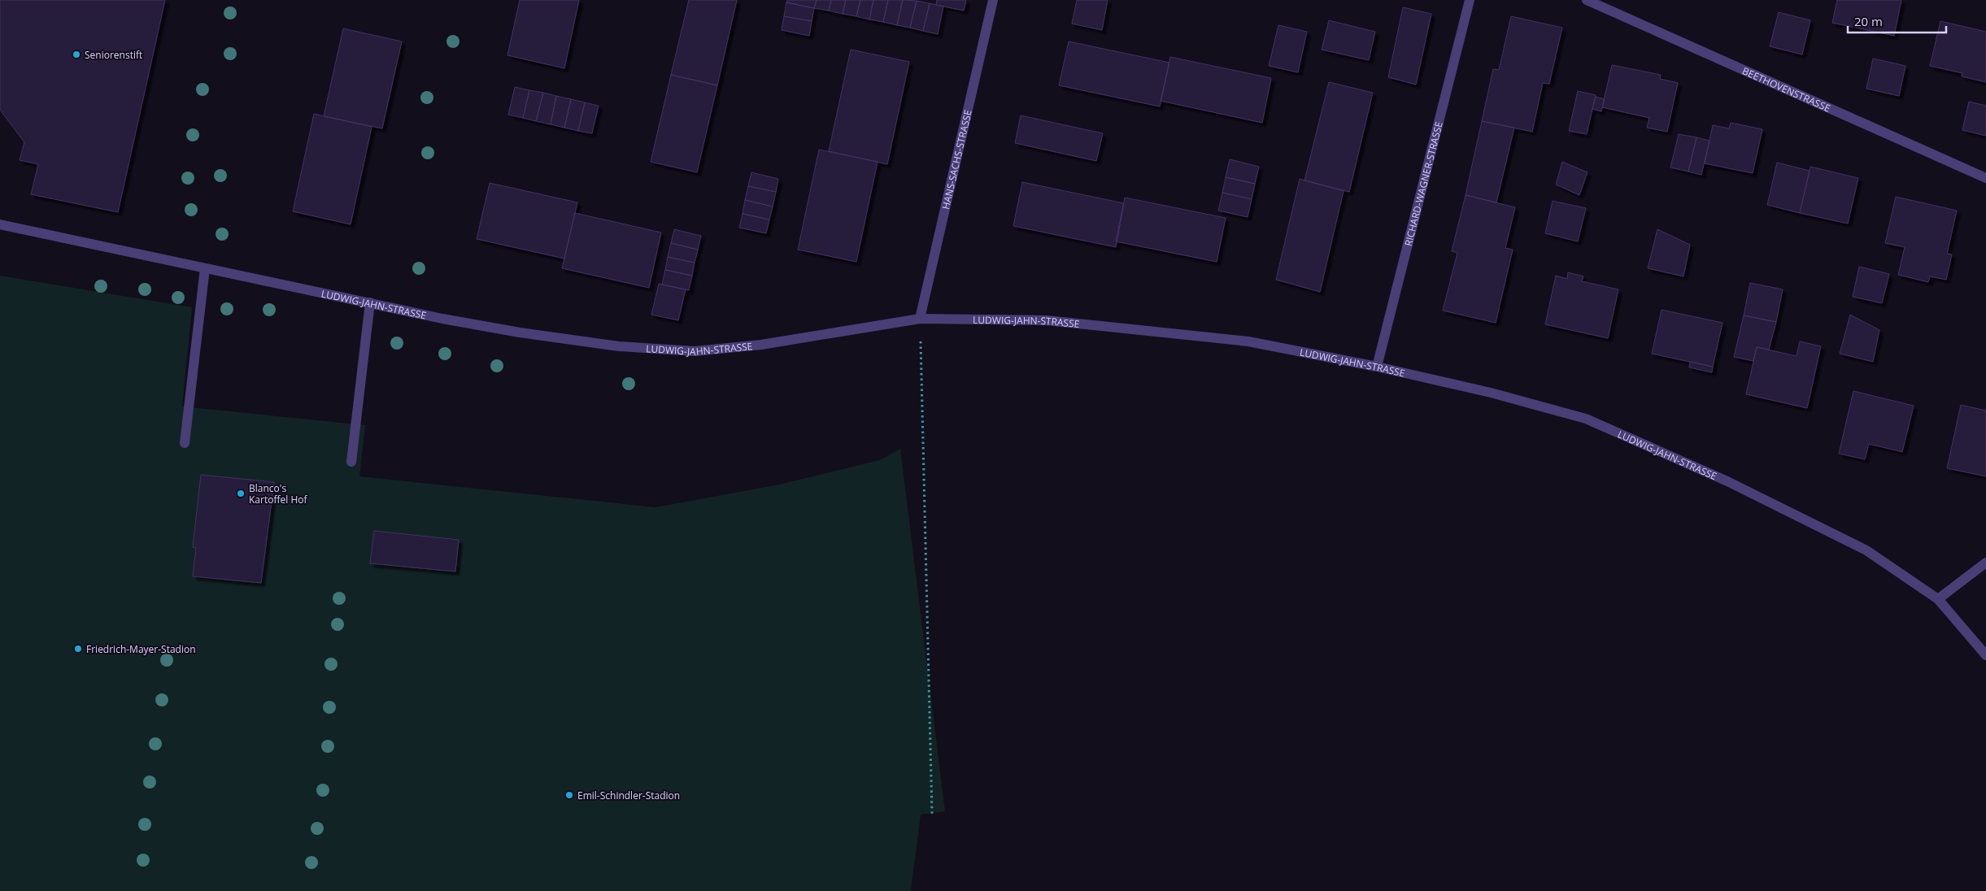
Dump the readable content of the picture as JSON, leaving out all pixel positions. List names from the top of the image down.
{
  "streets": {
    "street": [
      "BEETHOVENSTRASSE",
      "HANS-SACHS-STRASSE",
      "RICHARD-WAGNER-STRASSE",
      "LUDWIG-JAHN-STRASSE"
    ]
  },
  "crossings": [
    ["HANS-SACHS-STRASSE", "LUDWIG-JAHN-STRASSE"],
    ["RICHARD-WAGNER-STRASSE", "LUDWIG-JAHN-STRASSE"]
  ],
  "places": [
    "Seniorenstift",
    "Blanco's Kartoffel Hof",
    "Friedrich-Mayer-Stadion",
    "Emil-Schindler-Stadion"
  ],
  "scale_bar": "20 m"
}
